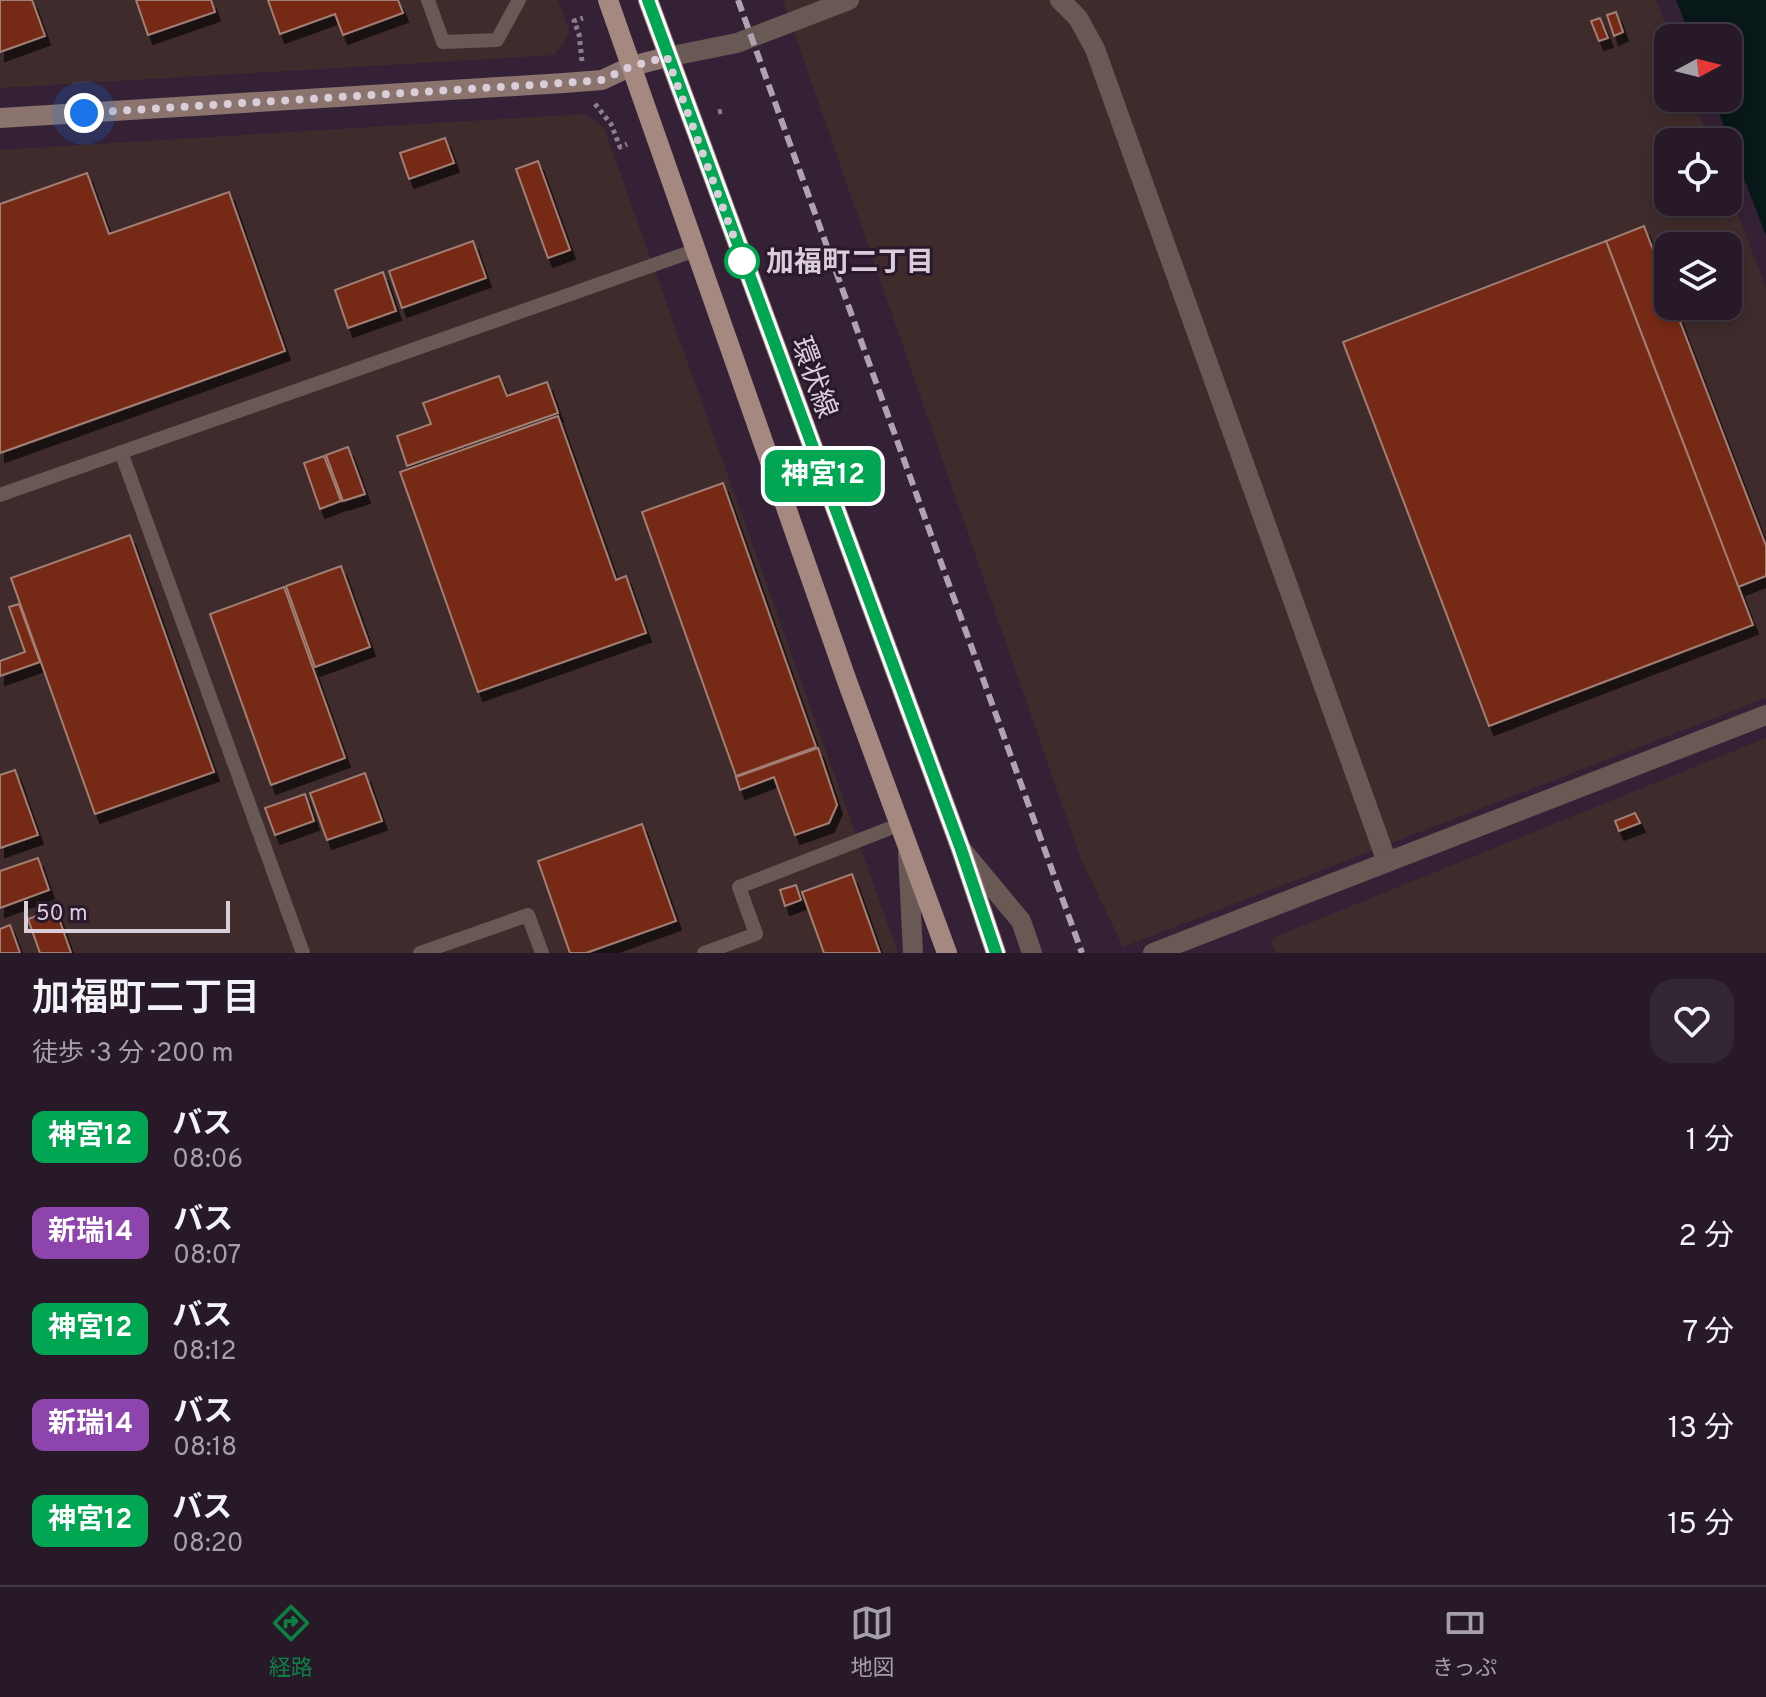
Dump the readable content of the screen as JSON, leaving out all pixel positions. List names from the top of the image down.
{
  "streets": {
    "main road": ["環状線"]
  },
  "places": ["加福町二丁目"],
  "lines": ["bus line 神宮12"],
  "scale_bar": "50 m",
  "north": "right",
  "page": {
    "on_map": "神宮12",
    "scale": "50 m",
    "heading": ["加福町二丁目", "徒歩 · 3 分 · 200 m"],
    "list": [
      {
        "mark": "神宮12",
        "name": "バス",
        "note": "08:06",
        "value": "1 分"
      },
      {
        "mark": "新瑞14",
        "name": "バス",
        "note": "08:07",
        "value": "2 分"
      },
      {
        "mark": "神宮12",
        "name": "バス",
        "note": "08:12",
        "value": "7 分"
      },
      {
        "mark": "新瑞14",
        "name": "バス",
        "note": "08:18",
        "value": "13 分"
      },
      {
        "mark": "神宮12",
        "name": "バス",
        "note": "08:20",
        "value": "15 分"
      }
    ],
    "tabs": ["経路", "地図", "きっぷ"]
  }
}
